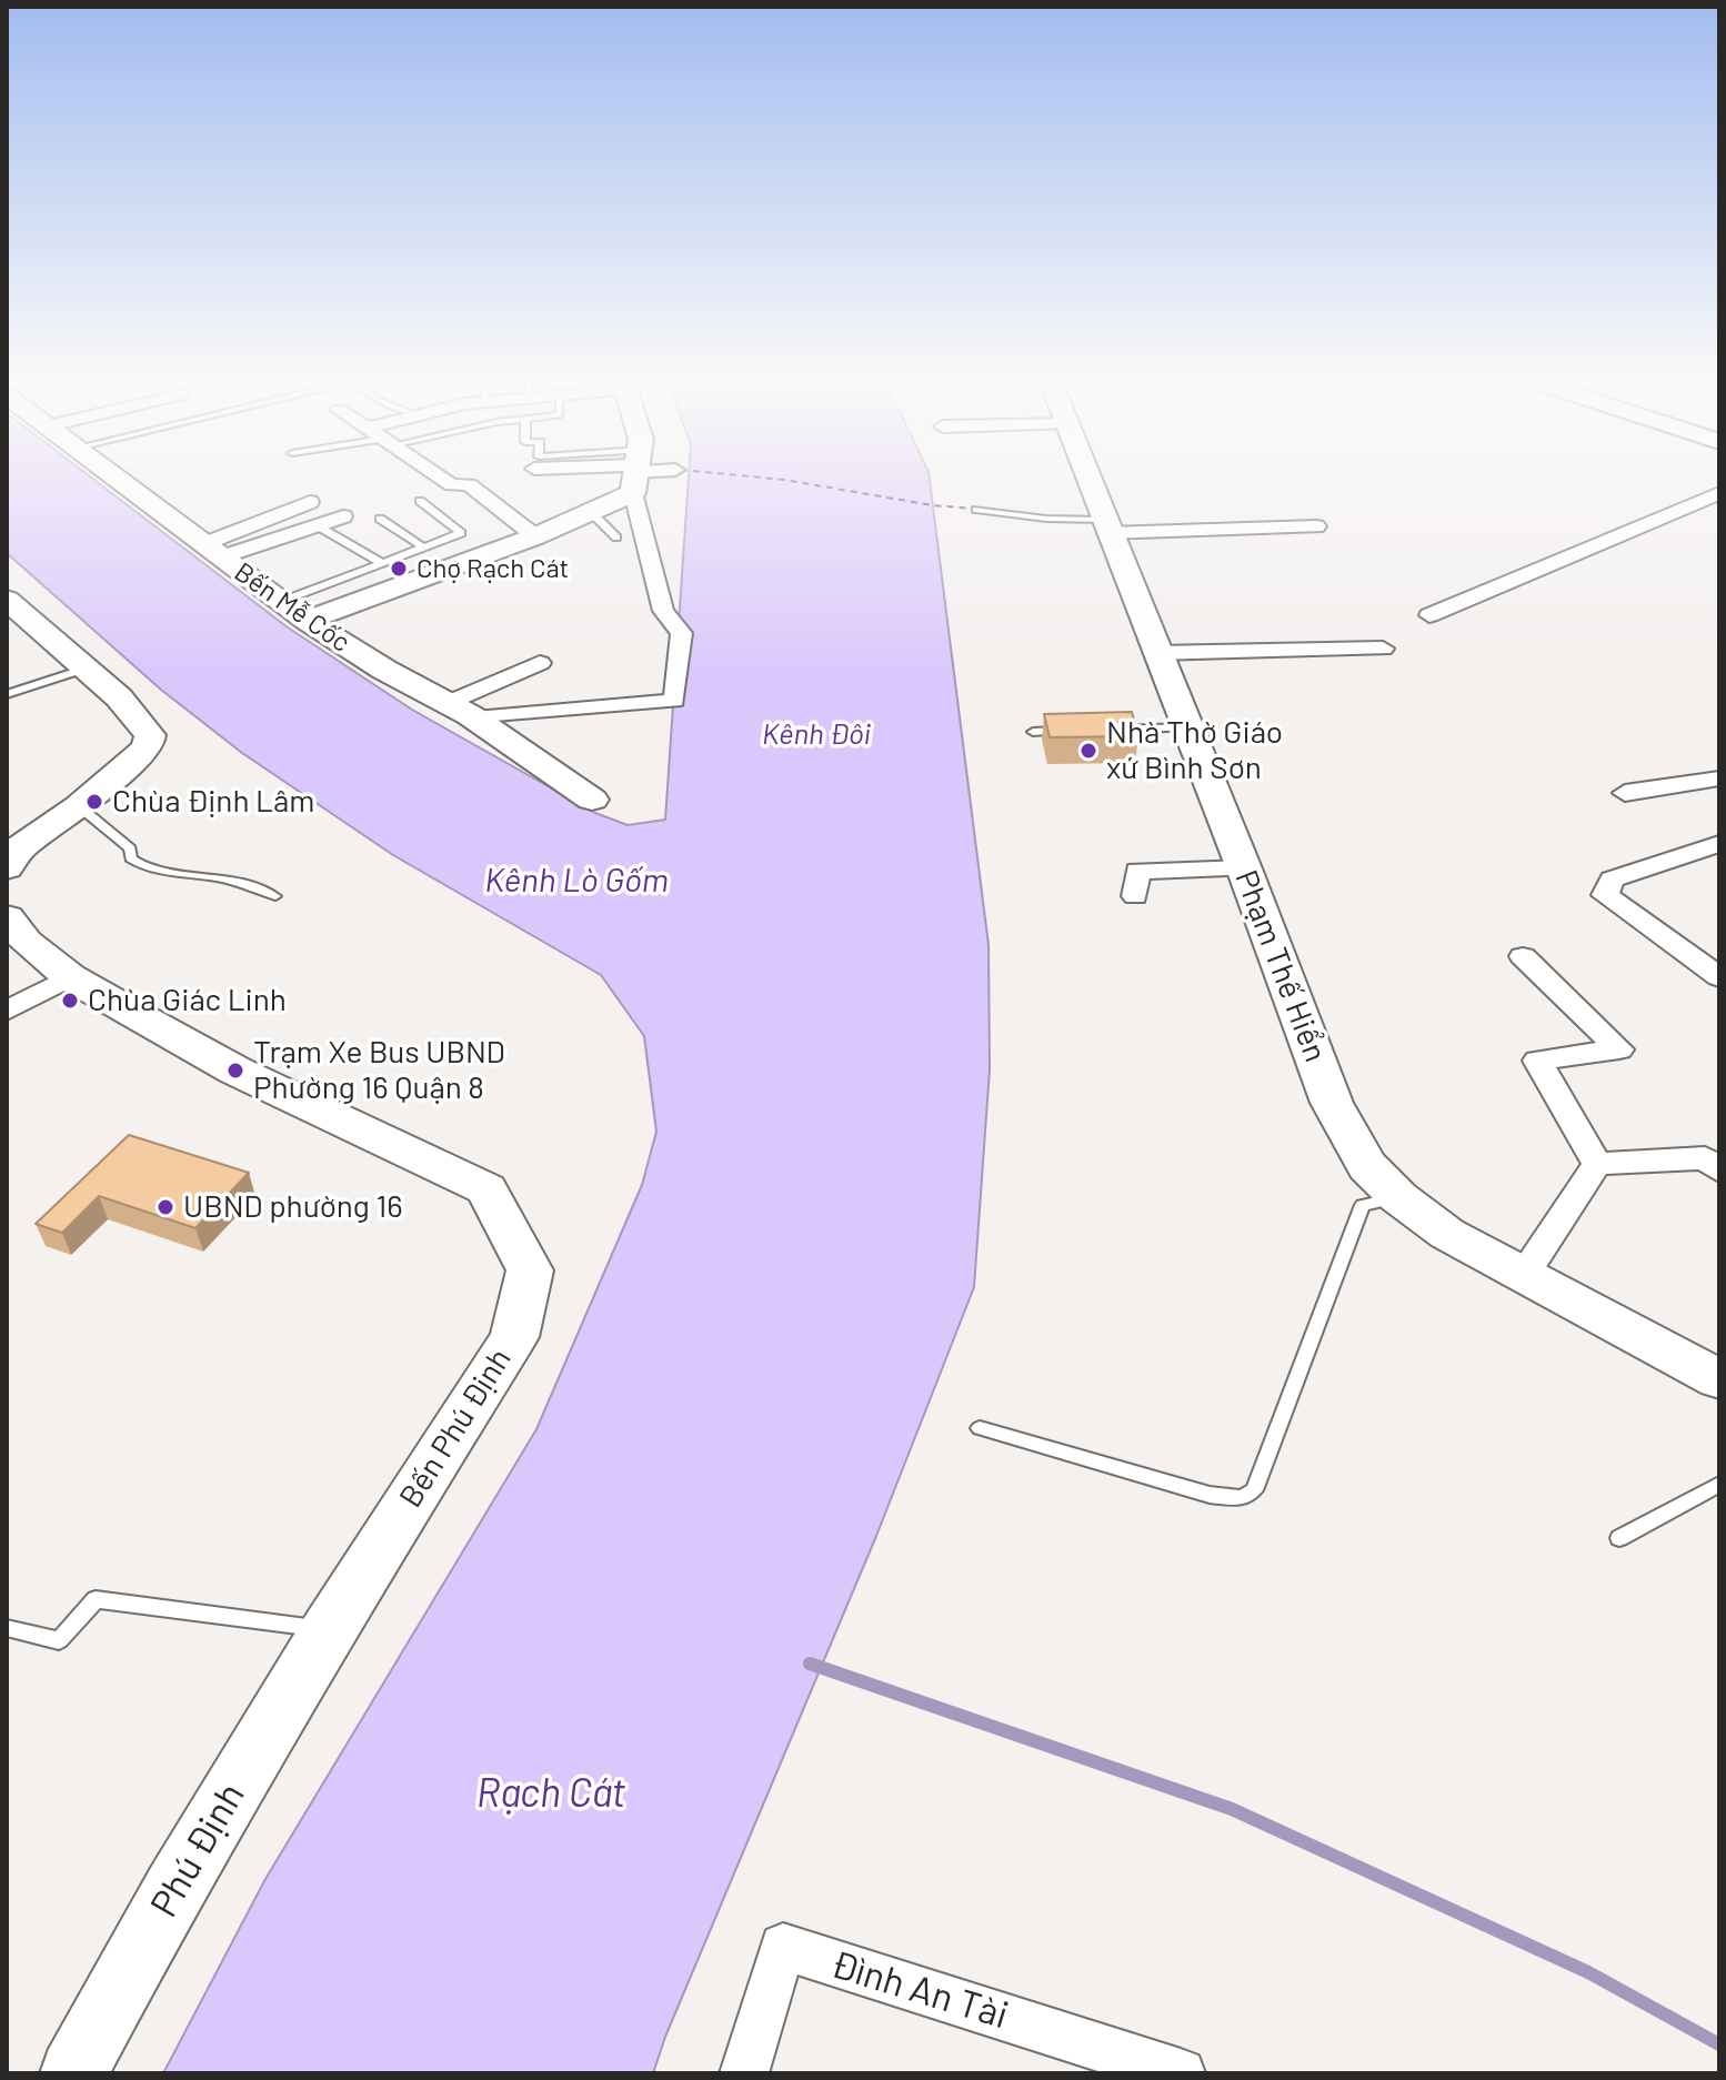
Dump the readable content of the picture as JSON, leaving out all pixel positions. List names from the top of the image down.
{
  "streets": {
    "street": [
      "Bến Mễ Cốc",
      "Phạm Thế Hiển",
      "Bến Phú Định",
      "Phú Định",
      "Đình An Tài"
    ]
  },
  "crossings": [
    ["Bến Phú Định", "Phú Định"]
  ],
  "water": ["Kênh Đôi", "Kênh Lò Gốm", "Rạch Cát"],
  "places": [
    "Chợ Rạch Cát",
    "Nhà Thờ Giáo xứ Bình Sơn",
    "Chùa Định Lâm",
    "Chùa Giác Linh",
    "Trạm Xe Bus UBND Phường 16 Quận 8",
    "UBND phường 16"
  ]
}
